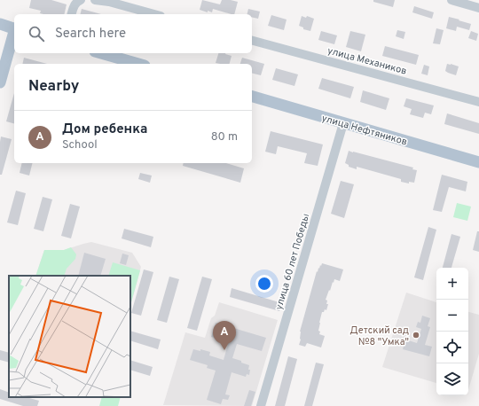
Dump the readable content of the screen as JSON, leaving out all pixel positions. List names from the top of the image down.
{
  "streets": {
    "main road": ["улица Нефтяников"],
    "street": ["улица Механиков", "улица 60 лет Победы"]
  },
  "crossings": [
    ["улица Нефтяников", "улица 60 лет Победы"]
  ],
  "places": ["Детский сад №8 \"Умка\""],
  "page": {
    "search": "Search here",
    "heading": "Nearby",
    "list": [
      {
        "mark": "A",
        "name": "Дом ребенка",
        "note": "School",
        "value": "80 m"
      }
    ],
    "map_buttons": ["+", "−"],
    "pins": "A"
  }
}
